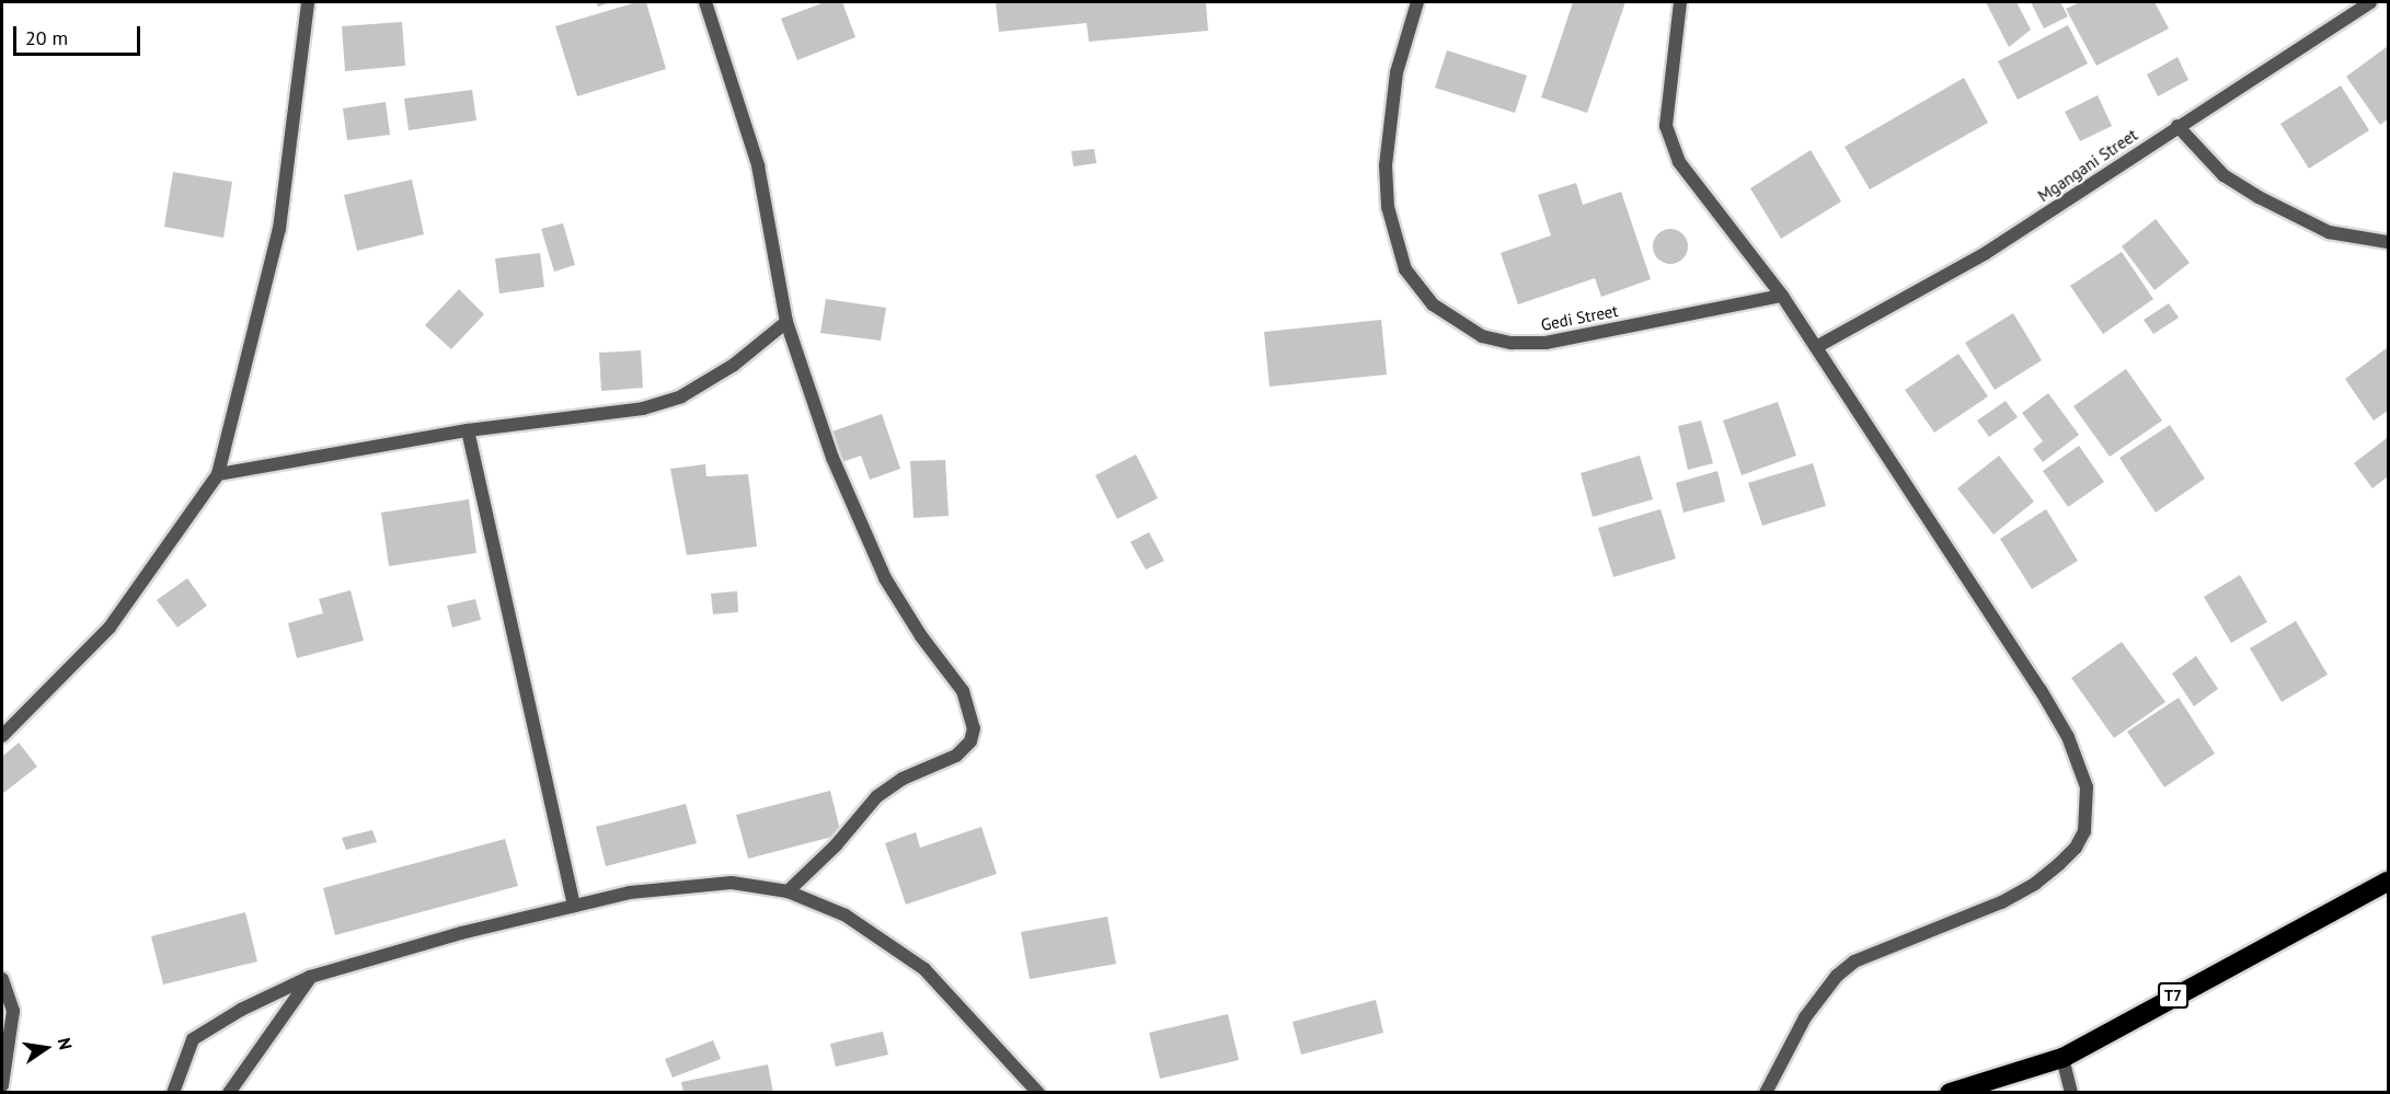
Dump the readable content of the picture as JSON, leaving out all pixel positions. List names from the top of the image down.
{
  "streets": {
    "highway": ["T7"],
    "street": ["Mgangani Street", "Gedi Street"]
  },
  "scale_bar": "20 m",
  "north": "right"
}
